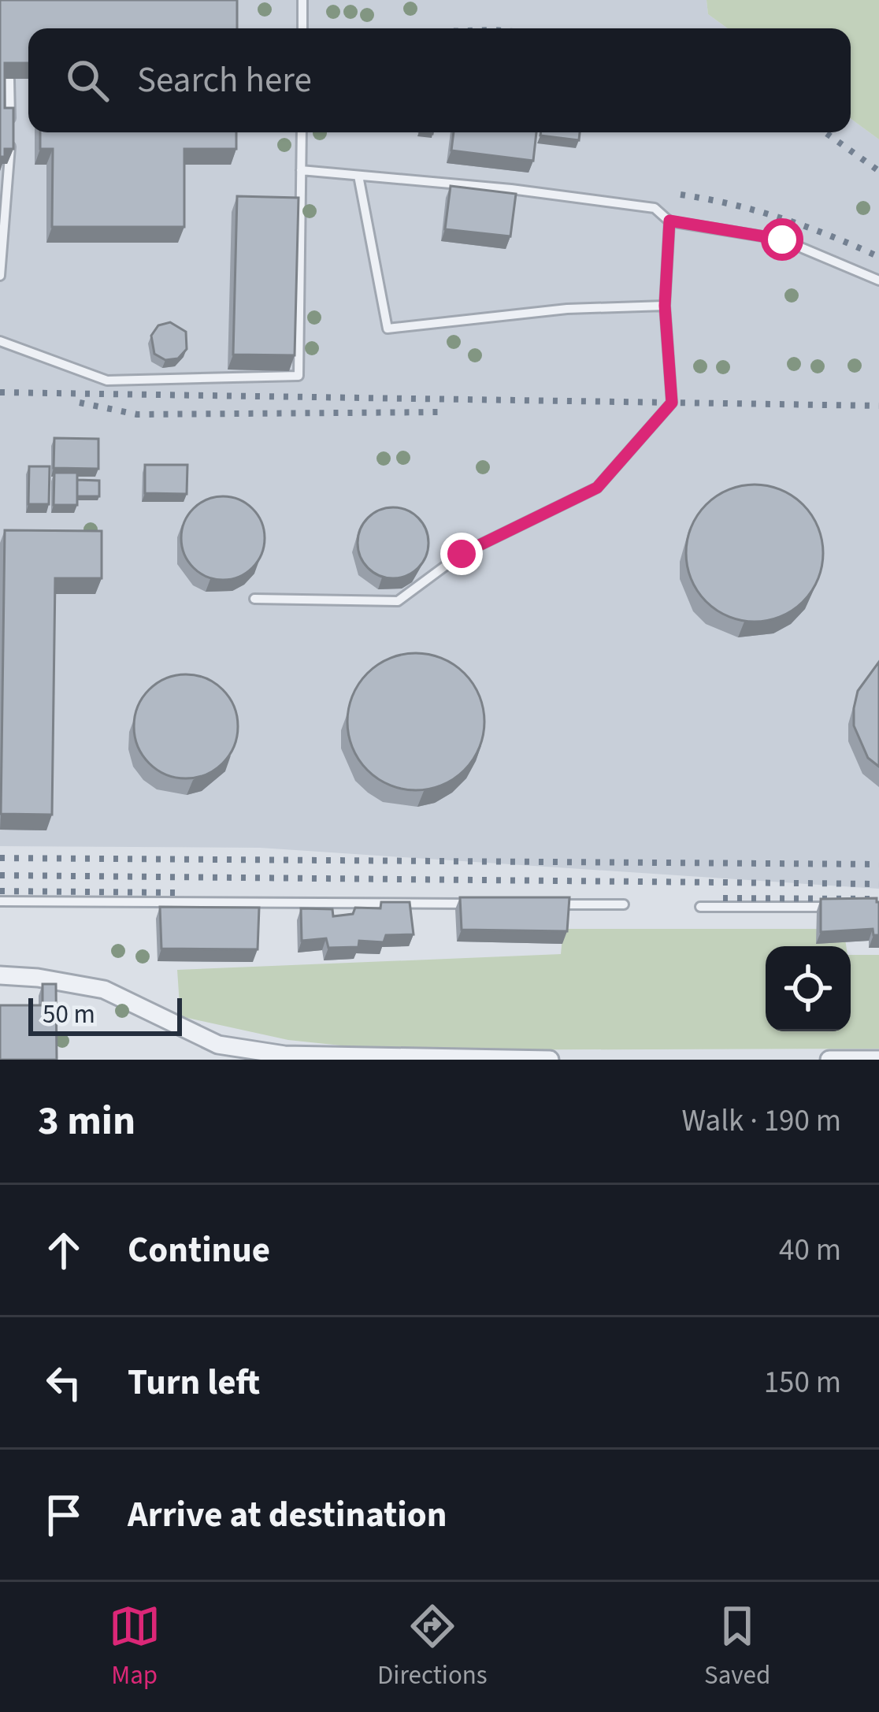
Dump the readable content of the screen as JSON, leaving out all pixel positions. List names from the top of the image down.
{
  "scale_bar": "50 m",
  "page": {
    "search": "Search here",
    "scale": "50 m",
    "heading": ["3 min", "Walk · 190 m"],
    "list": [
      ["Continue", "40 m"],
      ["Turn left", "150 m"],
      "Arrive at destination"
    ],
    "nav": ["Map", "Directions", "Saved"]
  }
}
